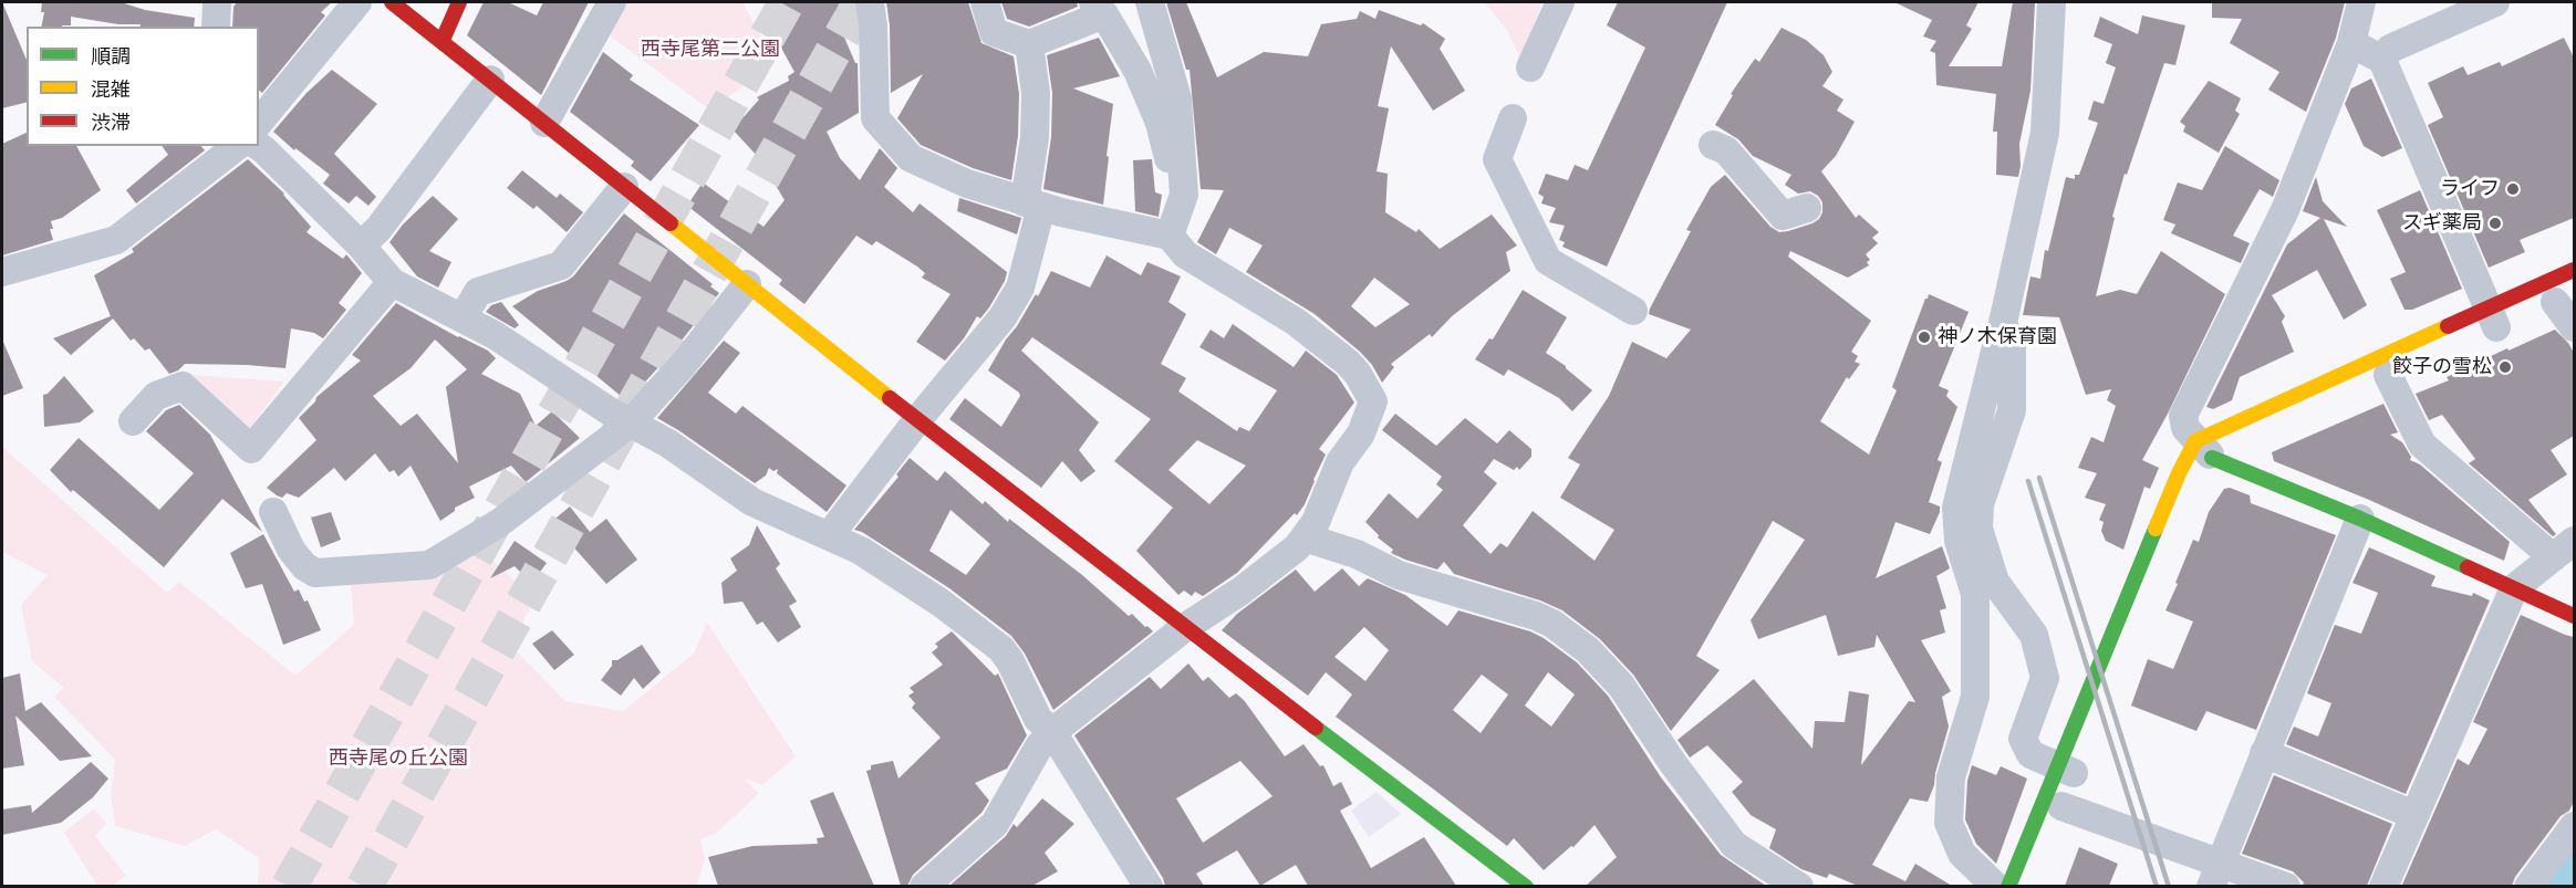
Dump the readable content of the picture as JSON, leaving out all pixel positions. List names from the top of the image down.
{
  "parks": ["西寺尾第二公園", "西寺尾の丘公園"],
  "places": [
    "ライフ",
    "スギ薬局",
    "神ノ木保育園",
    "餃子の雪松"
  ],
  "legend": ["順調", "混雑", "渋滞"]
}
